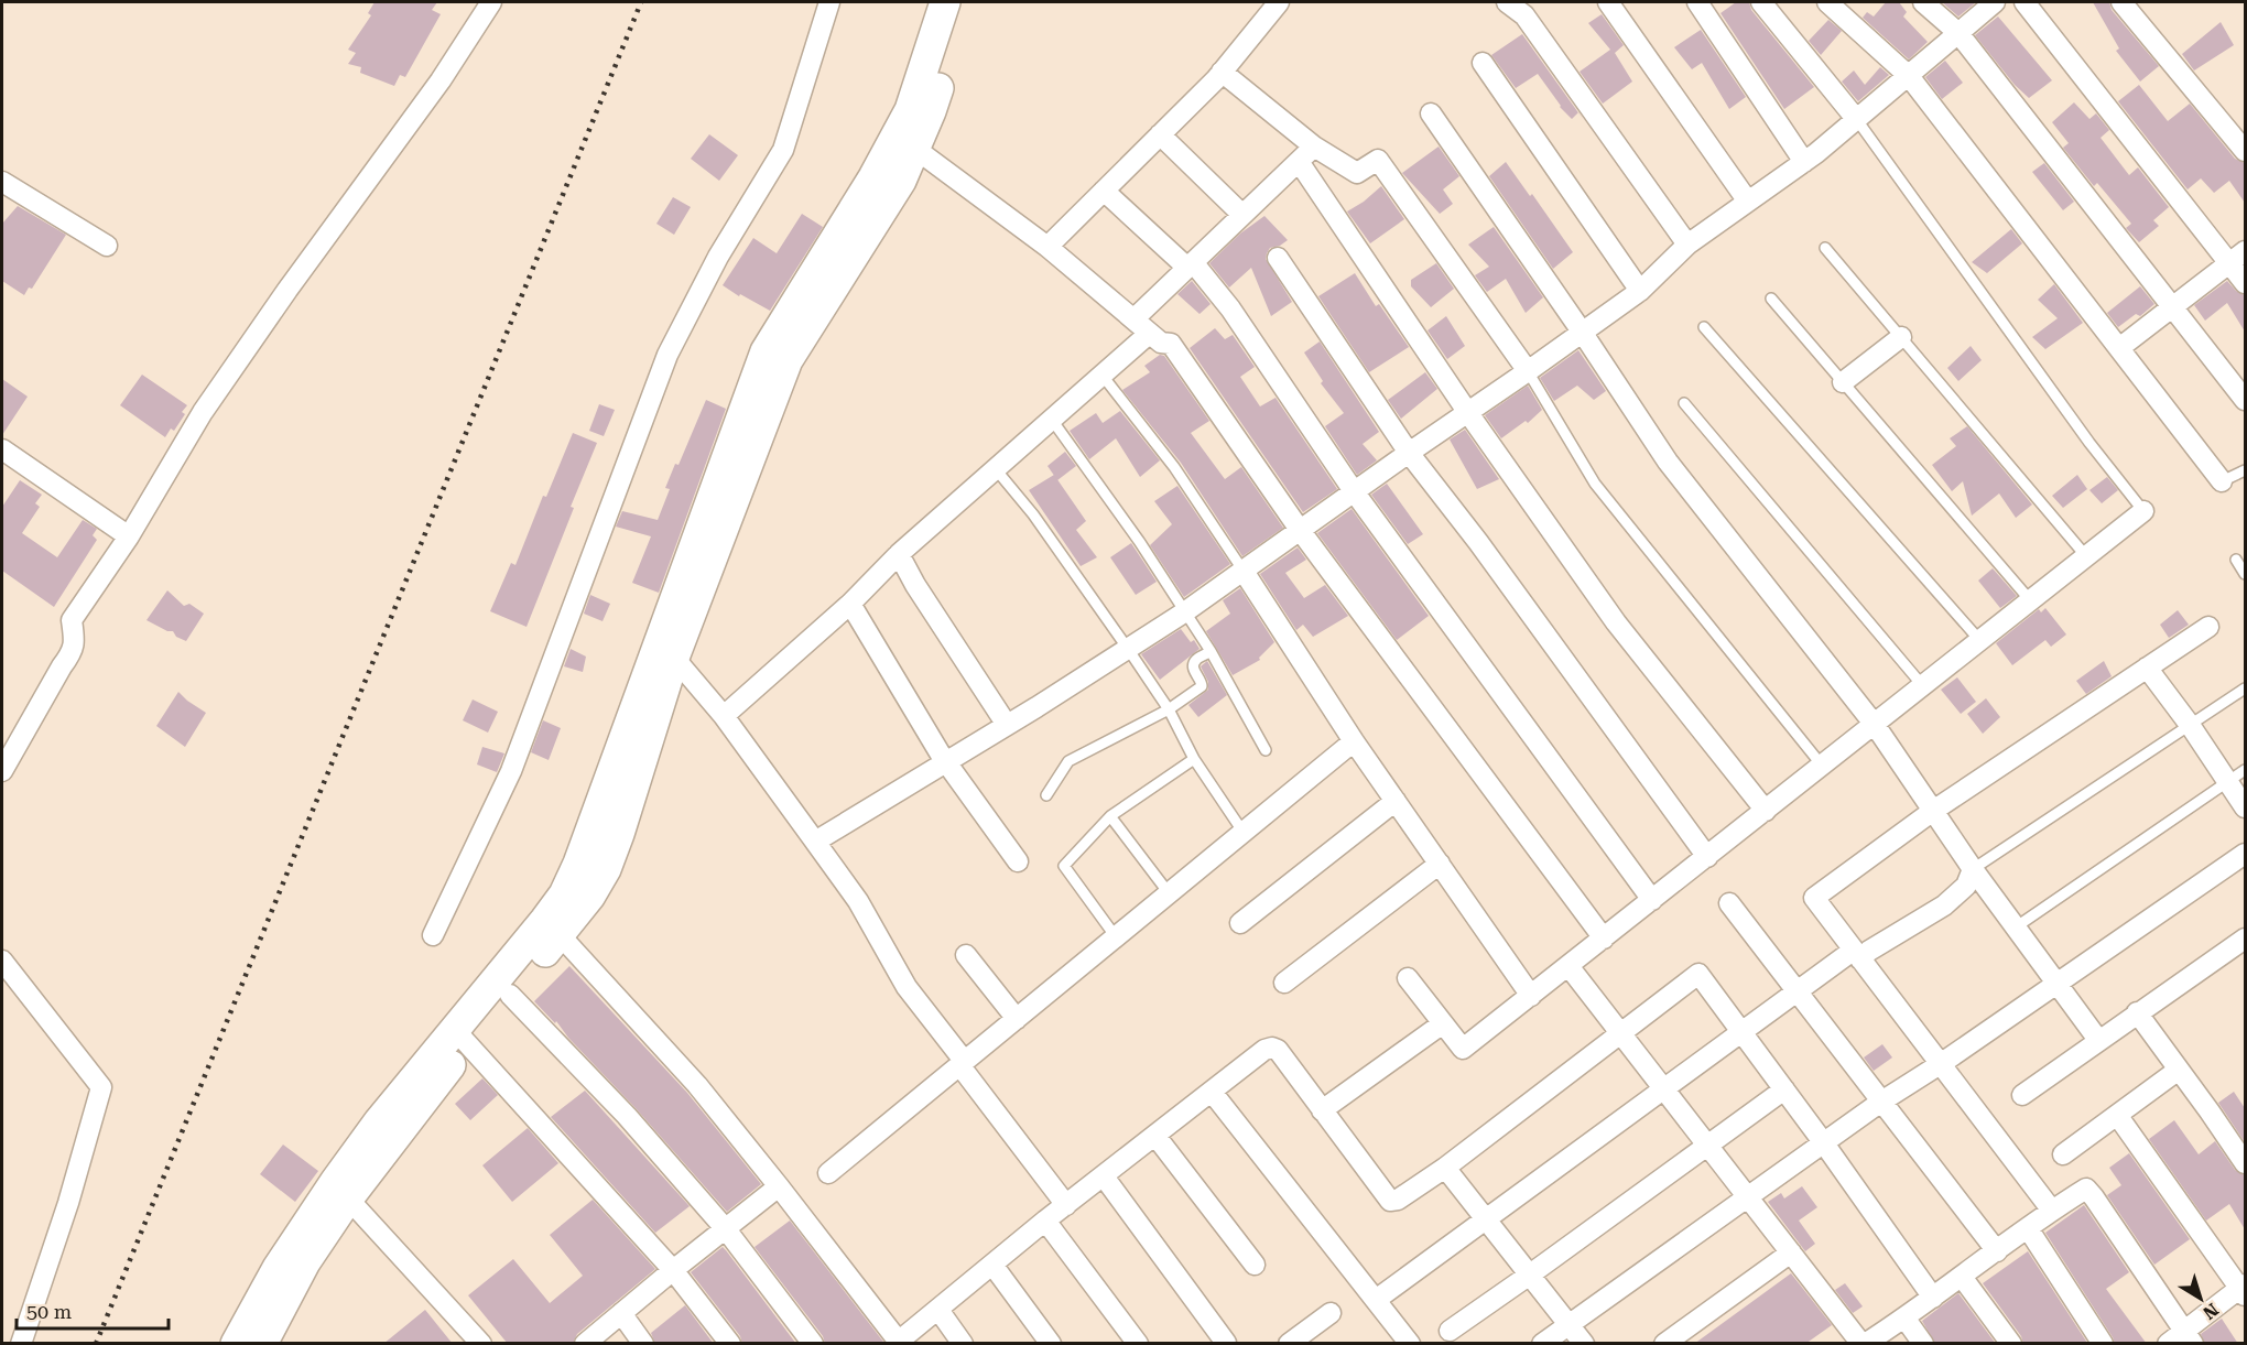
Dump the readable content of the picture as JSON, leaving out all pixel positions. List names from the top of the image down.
{
  "scale_bar": "50 m",
  "north": "bottom right"
}
